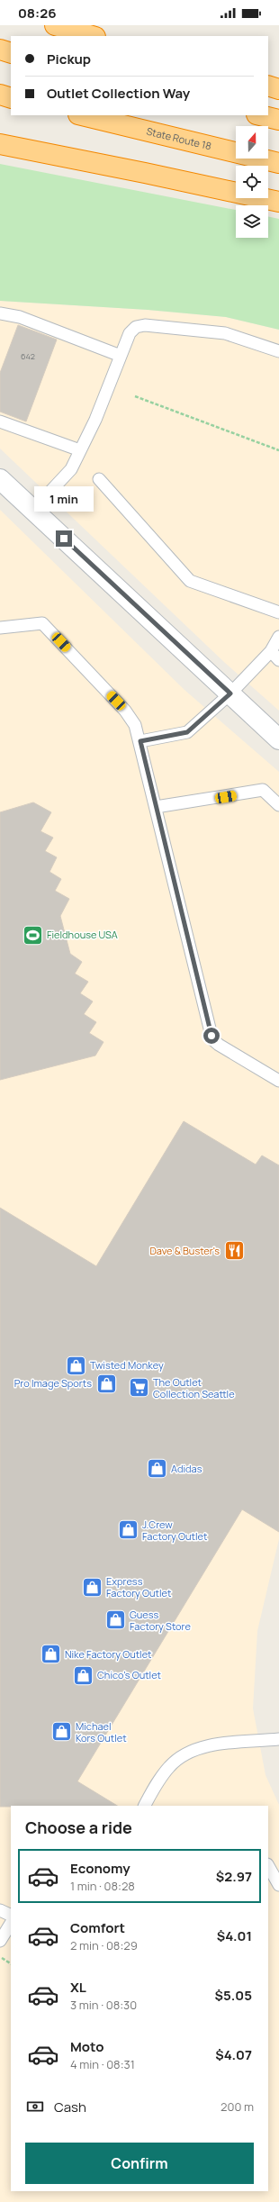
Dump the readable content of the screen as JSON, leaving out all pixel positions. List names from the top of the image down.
{
  "streets": {
    "highway": ["State Route 18"]
  },
  "places": {
    "sports": ["Fieldhouse USA"],
    "restaurant": ["Dave & Buster's"],
    "shop": [
      "Twisted Monkey",
      "Pro Image Sports",
      "Adidas",
      "J.Crew Factory Outlet",
      "Express Factory Outlet",
      "Guess Factory Store",
      "Nike Factory Outlet",
      "Chico's Outlet",
      "Michael Kors Outlet"
    ],
    "supermarket": ["The Outlet Collection Seattle"]
  },
  "house_numbers": ["642"],
  "north": "top",
  "page": {
    "status": "08:26",
    "banner": ["Pickup", "Outlet Collection Way"],
    "bubble": "1 min",
    "heading": "Choose a ride",
    "list": [
      {
        "name": "Economy",
        "note": "1 min · 08:28",
        "value": "$2.97"
      },
      {
        "name": "Comfort",
        "note": "2 min · 08:29",
        "value": "$4.01"
      },
      {
        "name": "XL",
        "note": "3 min · 08:30",
        "value": "$5.05"
      },
      {
        "name": "Moto",
        "note": "4 min · 08:31",
        "value": "$4.07"
      }
    ],
    "pay": ["Cash", "200 m"],
    "buttons": "Confirm"
  }
}
